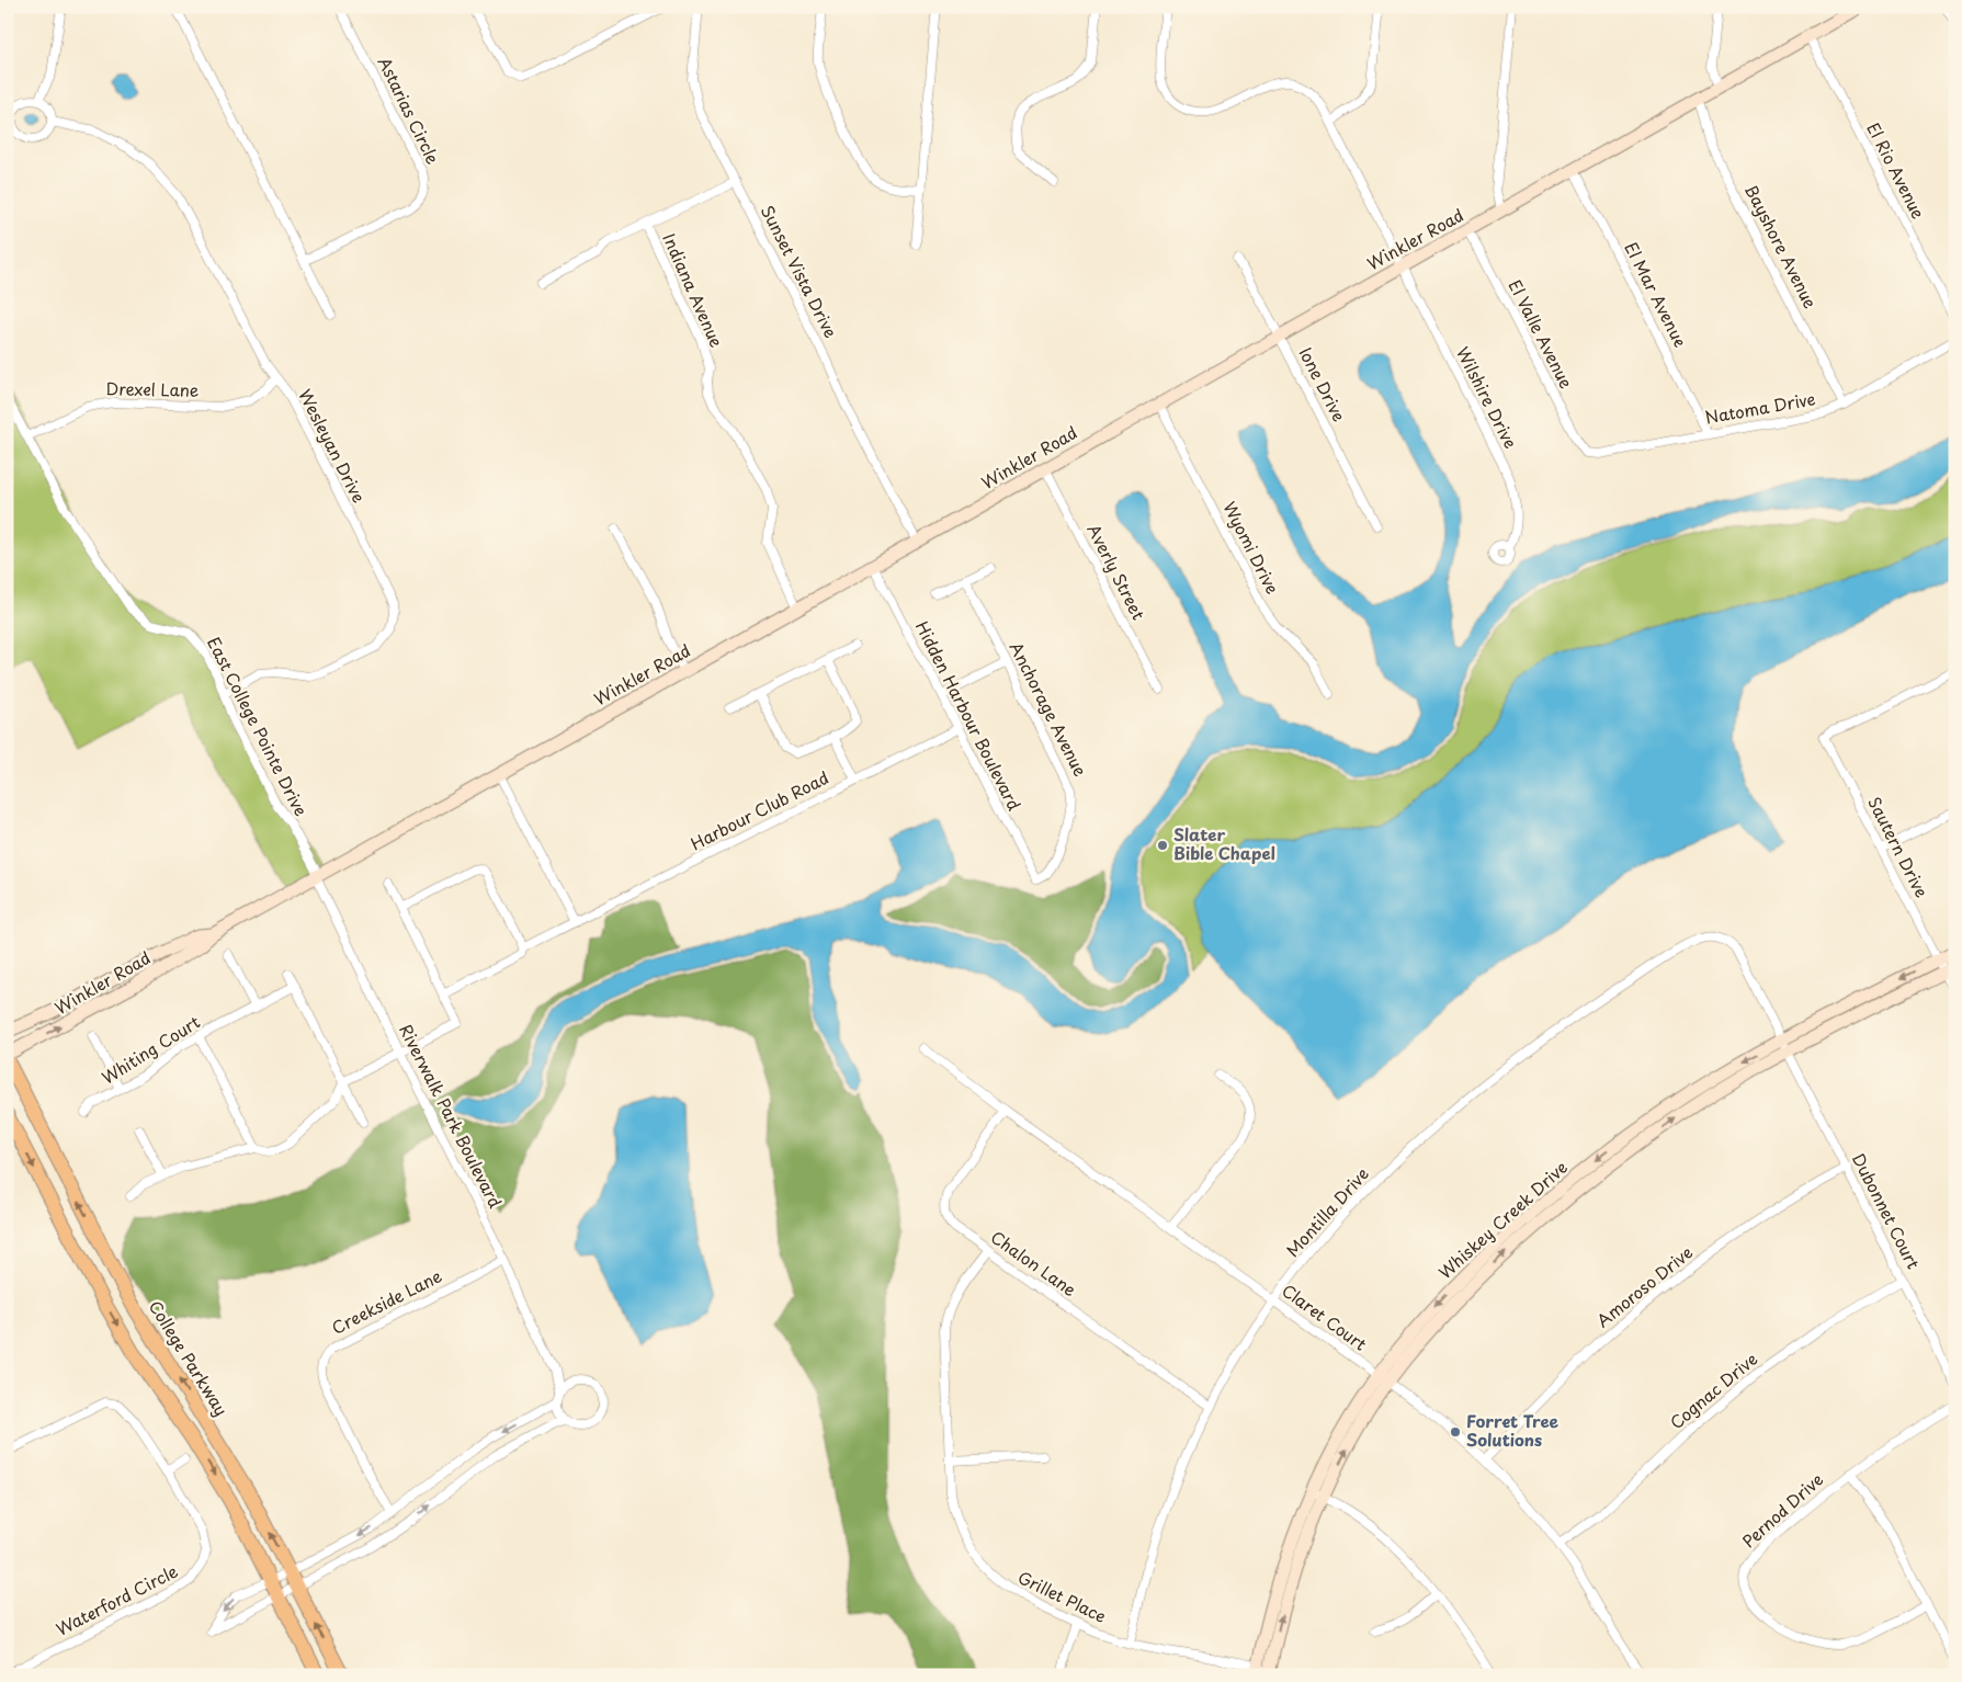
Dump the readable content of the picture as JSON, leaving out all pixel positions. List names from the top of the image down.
{
  "streets": {
    "main road": ["College Parkway"],
    "street": [
      "Astarias Circle",
      "El Rio Avenue",
      "Winkler Road",
      "Bayshore Avenue",
      "Sunset Vista Drive",
      "Indiana Avenue",
      "El Mar Avenue",
      "El Valle Avenue",
      "Ione Drive",
      "Drexel Lane",
      "Wilshire Drive",
      "Natoma Drive",
      "Wesleyan Drive",
      "Wyomi Drive",
      "Averly Street",
      "Anchorage Avenue",
      "Hidden Harbour Boulevard",
      "East College Pointe Drive",
      "Harbour Club Road",
      "Sautern Drive",
      "Whiting Court",
      "Riverwalk Park Boulevard",
      "Dubonnet Court",
      "Montilla Drive",
      "Whiskey Creek Drive",
      "Chalon Lane",
      "Amoroso Drive",
      "Creekside Lane",
      "Claret Court",
      "Cognac Drive",
      "Pernod Drive",
      "Grillet Place",
      "Waterford Circle"
    ]
  },
  "crossings": [
    ["El Rio Avenue", "Winkler Road"],
    ["Winkler Road", "Bayshore Avenue"],
    ["Winkler Road", "Sunset Vista Drive"],
    ["Winkler Road", "Indiana Avenue"],
    ["Winkler Road", "El Mar Avenue"],
    ["Winkler Road", "El Valle Avenue"],
    ["Winkler Road", "Ione Drive"],
    ["Winkler Road", "Wilshire Drive"],
    ["Winkler Road", "Wyomi Drive"],
    ["Winkler Road", "Averly Street"],
    ["Winkler Road", "Hidden Harbour Boulevard"],
    ["Winkler Road", "East College Pointe Drive"],
    ["Winkler Road", "Riverwalk Park Boulevard"],
    ["Winkler Road", "College Parkway"],
    ["Bayshore Avenue", "Natoma Drive"],
    ["El Mar Avenue", "Natoma Drive"],
    ["El Valle Avenue", "Natoma Drive"],
    ["Drexel Lane", "Wesleyan Drive"],
    ["Drexel Lane", "East College Pointe Drive"],
    ["Wesleyan Drive", "East College Pointe Drive"],
    ["Anchorage Avenue", "Hidden Harbour Boulevard"],
    ["Hidden Harbour Boulevard", "Harbour Club Road"],
    ["East College Pointe Drive", "Riverwalk Park Boulevard"],
    ["Sautern Drive", "Whiskey Creek Drive"],
    ["Riverwalk Park Boulevard", "Creekside Lane"],
    ["Dubonnet Court", "Montilla Drive"],
    ["Dubonnet Court", "Whiskey Creek Drive"],
    ["Dubonnet Court", "Amoroso Drive"],
    ["Dubonnet Court", "Cognac Drive"],
    ["Montilla Drive", "Chalon Lane"],
    ["Montilla Drive", "Claret Court"],
    ["Montilla Drive", "Grillet Place"],
    ["Whiskey Creek Drive", "Claret Court"],
    ["Whiskey Creek Drive", "Grillet Place"],
    ["Chalon Lane", "Claret Court"],
    ["Chalon Lane", "Grillet Place"],
    ["Amoroso Drive", "Claret Court"],
    ["Claret Court", "Cognac Drive"]
  ],
  "places": ["Slater Bible Chapel", "Forret Tree Solutions"]
}
